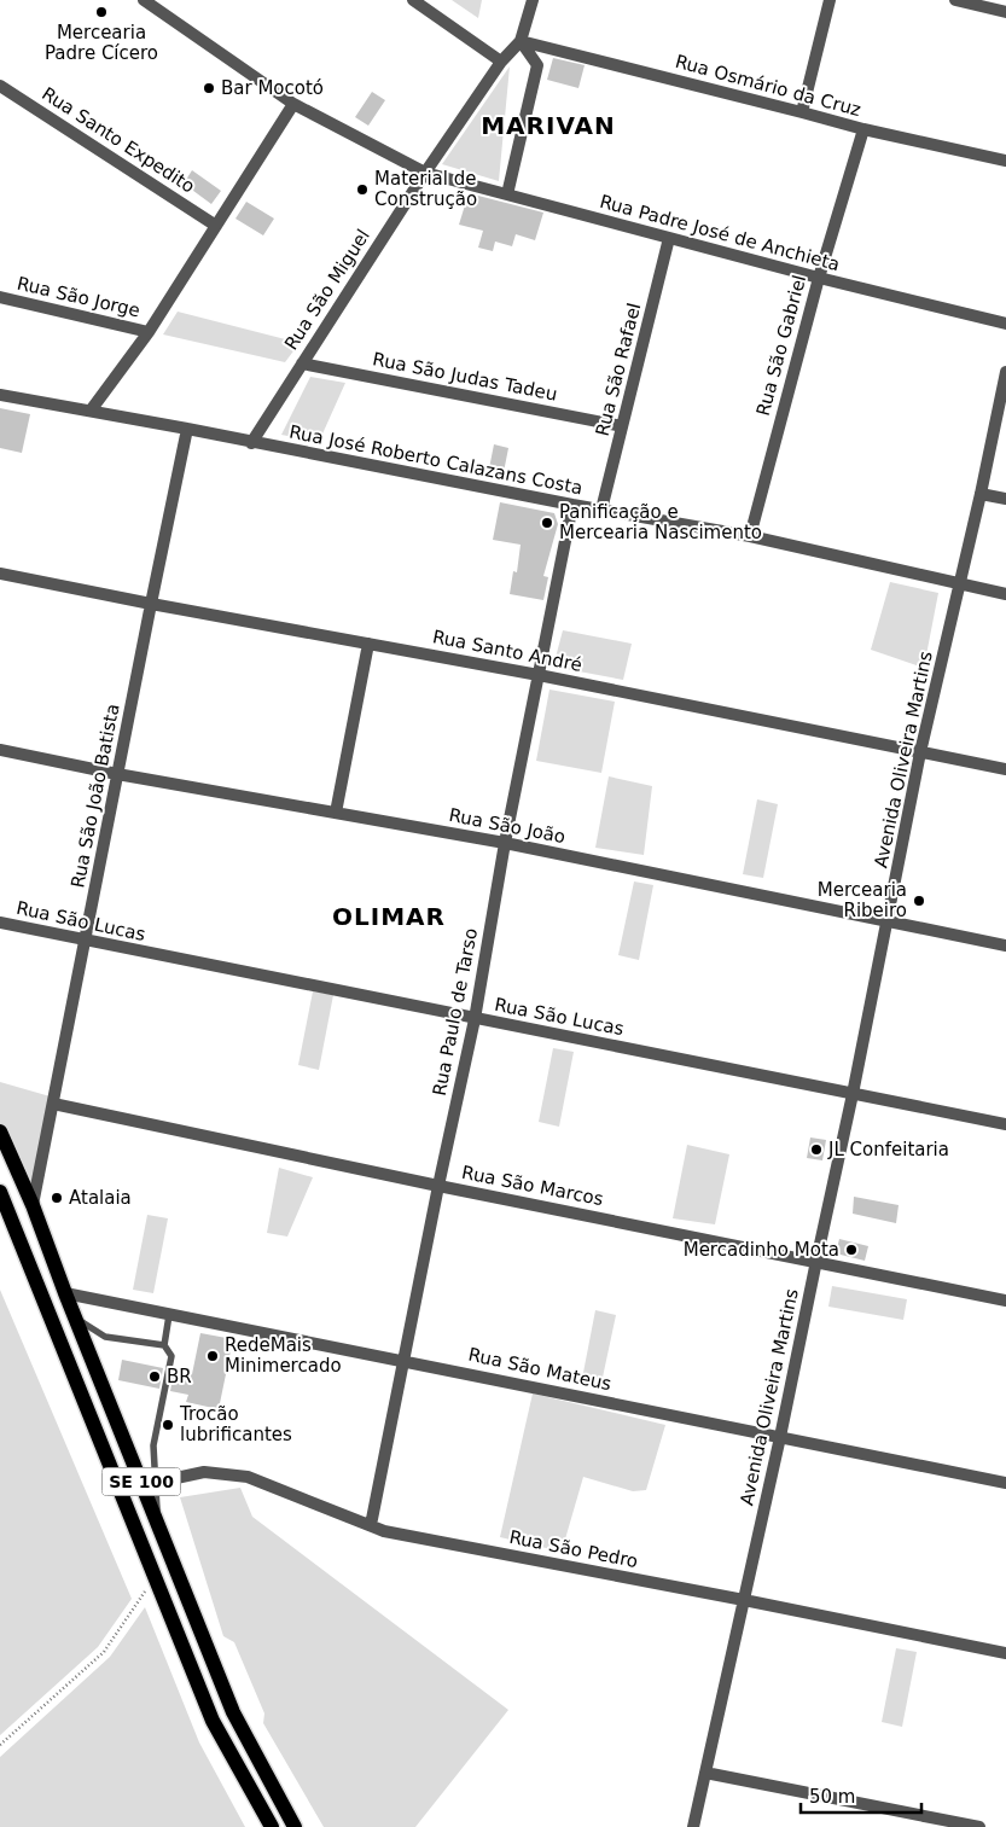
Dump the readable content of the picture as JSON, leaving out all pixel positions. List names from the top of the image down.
{
  "streets": {
    "main road": ["SE 100"],
    "street": [
      "Rua Osmário da Cruz",
      "Rua Santo Expedito",
      "Rua Padre José de Anchieta",
      "Rua São Miguel",
      "Rua São Jorge",
      "Rua São Gabriel",
      "Rua São Rafael",
      "Rua São Judas Tadeu",
      "Rua José Roberto Calazans Costa",
      "Rua Santo André",
      "Avenida Oliveira Martins",
      "Rua São João Batista",
      "Rua São João",
      "Rua São Lucas",
      "Rua Paulo de Tarso",
      "Rua São Marcos",
      "Rua São Mateus",
      "Rua São Pedro"
    ]
  },
  "crossings": [
    ["Rua Osmário da Cruz", "Rua São Miguel"],
    ["Rua Osmário da Cruz", "Rua São Gabriel"],
    ["Rua Padre José de Anchieta", "Rua São Miguel"],
    ["Rua Padre José de Anchieta", "Rua São Gabriel"],
    ["Rua Padre José de Anchieta", "Rua São Rafael"],
    ["Rua São Miguel", "Rua São Judas Tadeu"],
    ["Rua São Miguel", "Rua José Roberto Calazans Costa"],
    ["Rua São Gabriel", "Rua José Roberto Calazans Costa"],
    ["Rua São Rafael", "Rua São Judas Tadeu"],
    ["Rua São Rafael", "Rua José Roberto Calazans Costa"],
    ["Rua José Roberto Calazans Costa", "Avenida Oliveira Martins"],
    ["Rua José Roberto Calazans Costa", "Rua São João Batista"],
    ["Rua José Roberto Calazans Costa", "Rua Paulo de Tarso"],
    ["Rua Santo André", "Avenida Oliveira Martins"],
    ["Rua Santo André", "Rua São João Batista"],
    ["Rua Santo André", "Rua Paulo de Tarso"],
    ["Avenida Oliveira Martins", "Rua São João"],
    ["Avenida Oliveira Martins", "Rua São Lucas"],
    ["Avenida Oliveira Martins", "Rua São Marcos"],
    ["Avenida Oliveira Martins", "Rua São Mateus"],
    ["Avenida Oliveira Martins", "Rua São Pedro"],
    ["Rua São João Batista", "Rua São João"],
    ["Rua São João Batista", "Rua São Lucas"],
    ["Rua São João Batista", "Rua São Marcos"],
    ["Rua São João Batista", "SE 100"],
    ["Rua São João", "Rua Paulo de Tarso"],
    ["Rua São Lucas", "Rua Paulo de Tarso"],
    ["Rua Paulo de Tarso", "Rua São Marcos"],
    ["Rua Paulo de Tarso", "Rua São Mateus"],
    ["Rua Paulo de Tarso", "Rua São Pedro"],
    ["Rua São Mateus", "SE 100"],
    ["SE 100", "Rua São Pedro"]
  ],
  "districts": ["MARIVAN", "OLIMAR"],
  "places": [
    "Mercearia Padre Cícero",
    "Bar Mocotó",
    "Material de Construção",
    "Panificação e Mercearia Nascimento",
    "Mercearia Ribeiro",
    "JL Confeitaria",
    "Atalaia",
    "Mercadinho Mota",
    "RedeMais Minimercado",
    "BR",
    "Trocão lubrificantes"
  ],
  "scale_bar": "50 m"
}
